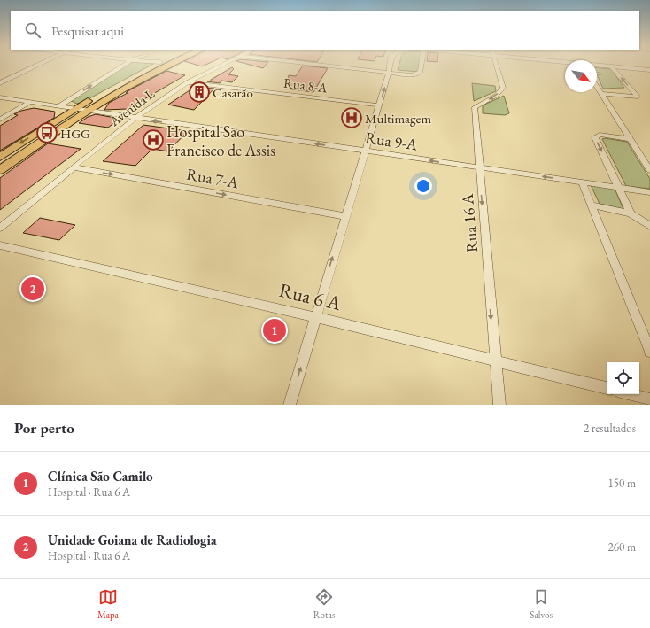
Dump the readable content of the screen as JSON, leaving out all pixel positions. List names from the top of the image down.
{
  "streets": {
    "street": [
      "Rua 8-A",
      "Avenida L",
      "Rua 9-A",
      "Rua 7-A",
      "Rua 16 A",
      "Rua 6 A"
    ]
  },
  "crossings": [
    ["Rua 8-A", "Avenida L"],
    ["Avenida L", "Rua 9-A"],
    ["Avenida L", "Rua 7-A"],
    ["Rua 9-A", "Rua 16 A"],
    ["Rua 16 A", "Rua 6 A"]
  ],
  "one_way": ["Rua 9-A", "Rua 7-A", "Rua 16 A"],
  "places": {
    "building": ["Casarão"],
    "hospital": ["Multimagem", "Hospital São Francisco de Assis"],
    "bus stop": ["HGG"]
  },
  "north": "bottom right",
  "page": {
    "search": "Pesquisar aqui",
    "pins": ["2", "1"],
    "heading": ["Por perto", "2 resultados"],
    "list": [
      {
        "mark": "1",
        "name": "Clínica São Camilo",
        "note": "Hospital · Rua 6 A",
        "value": "150 m"
      },
      {
        "mark": "2",
        "name": "Unidade Goiana de Radiologia",
        "note": "Hospital · Rua 6 A",
        "value": "260 m"
      }
    ],
    "nav": ["Mapa", "Rotas", "Salvos"]
  }
}
